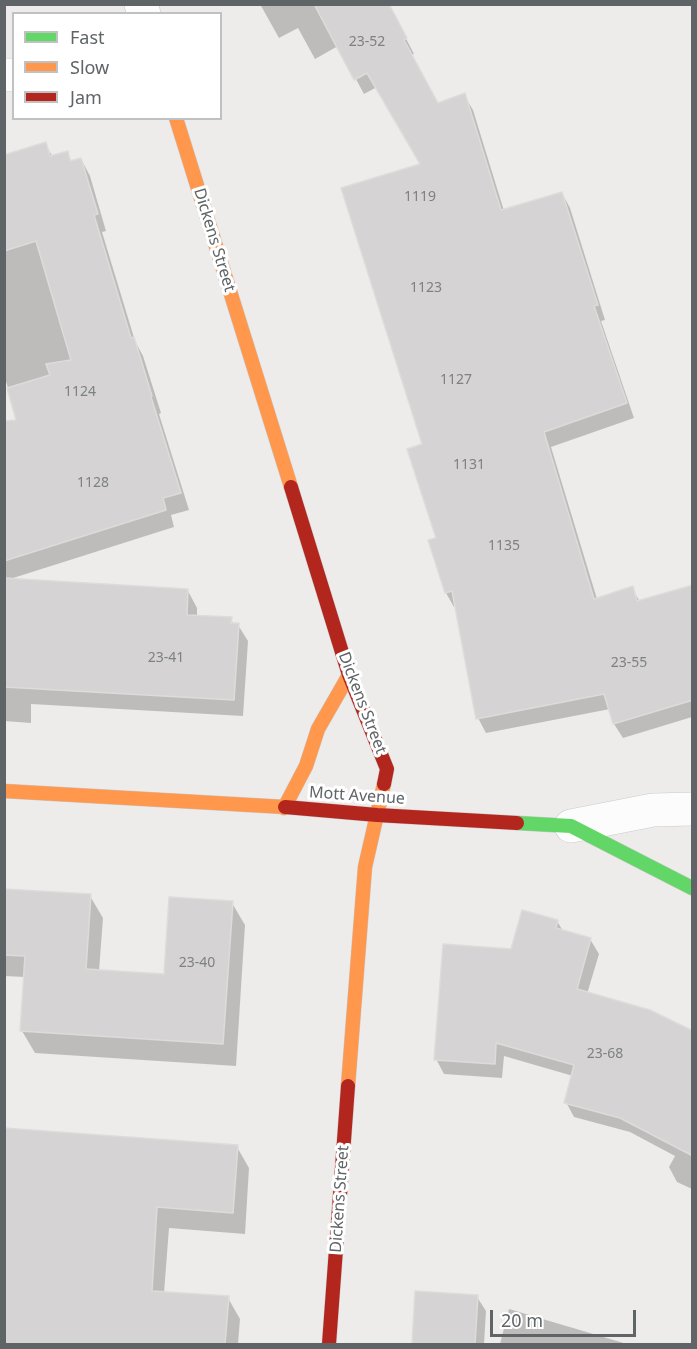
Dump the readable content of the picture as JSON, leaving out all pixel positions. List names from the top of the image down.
{
  "streets": {
    "street": ["Dickens Street", "Mott Avenue"]
  },
  "crossings": [
    ["Dickens Street", "Mott Avenue"]
  ],
  "house_numbers": [
    "23-52",
    "1119",
    "1123",
    "1127",
    "1124",
    "1131",
    "1128",
    "1135",
    "23-41",
    "23-55",
    "23-40",
    "23-68"
  ],
  "legend": ["Fast", "Slow", "Jam"],
  "scale_bar": "20 m"
}
